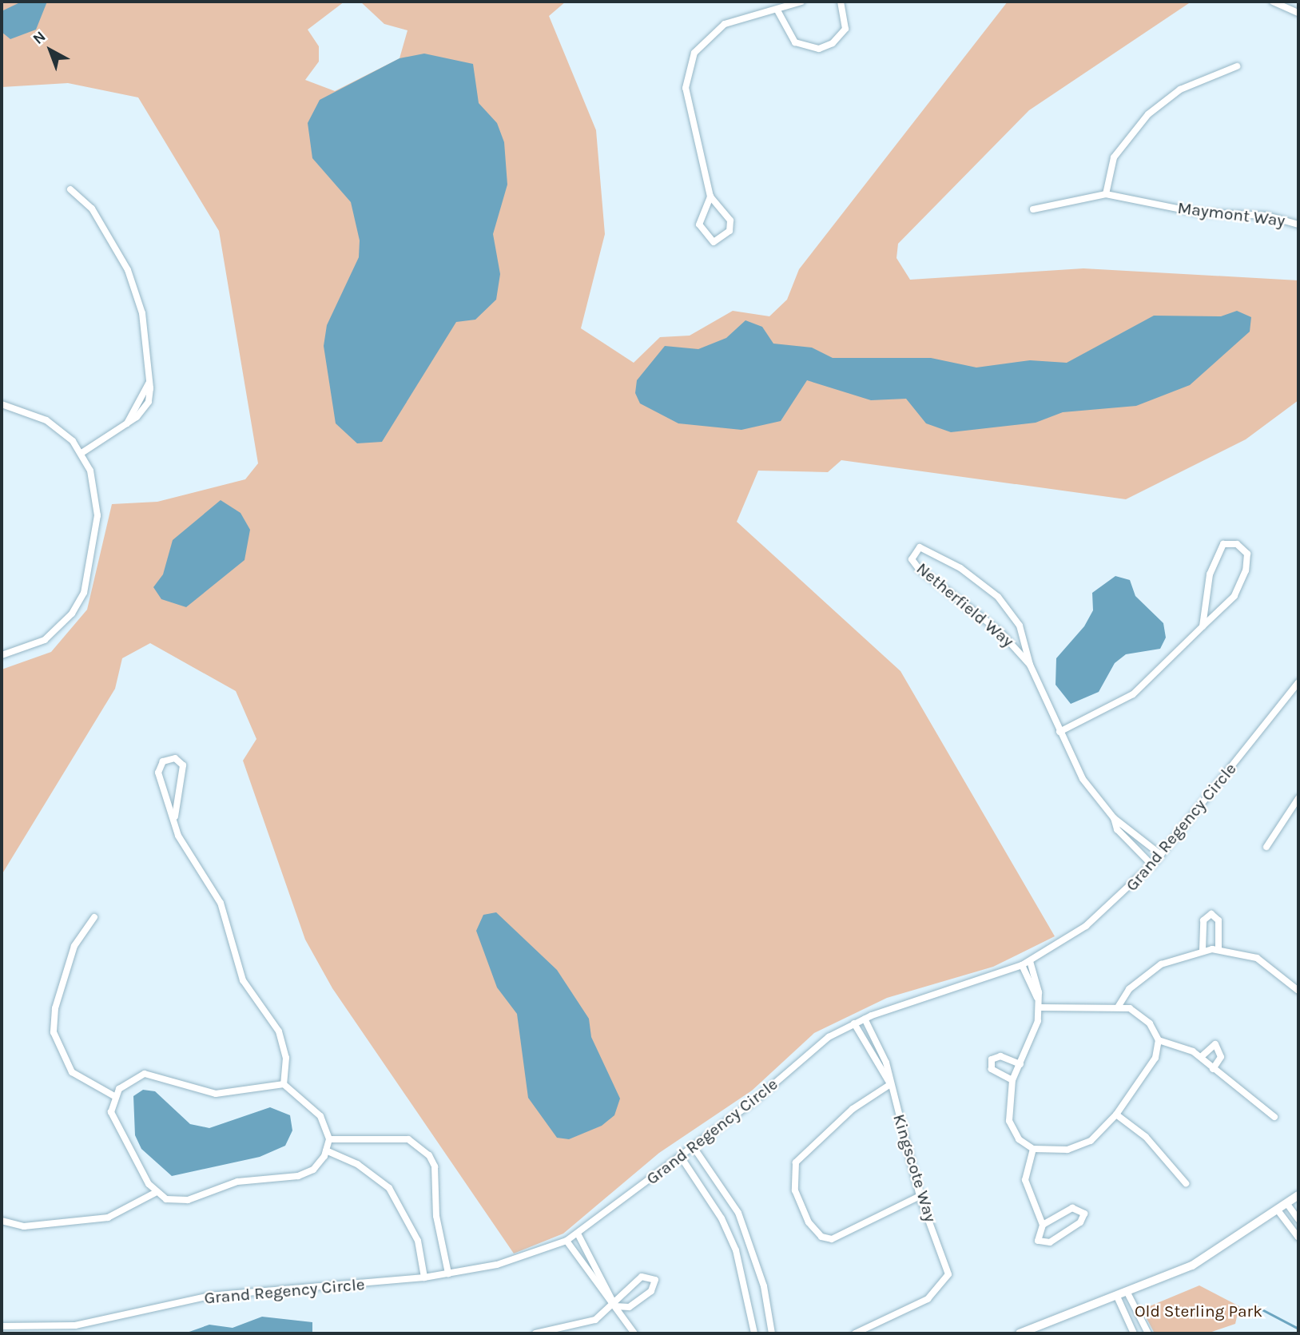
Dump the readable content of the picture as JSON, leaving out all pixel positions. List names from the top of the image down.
{
  "streets": {
    "street": [
      "Maymont Way",
      "Netherfield Way",
      "Grand Regency Circle",
      "Kingscote Way"
    ]
  },
  "crossings": [
    ["Netherfield Way", "Grand Regency Circle"],
    ["Grand Regency Circle", "Kingscote Way"]
  ],
  "parks": ["Old Sterling Park"],
  "north": "top left"
}
